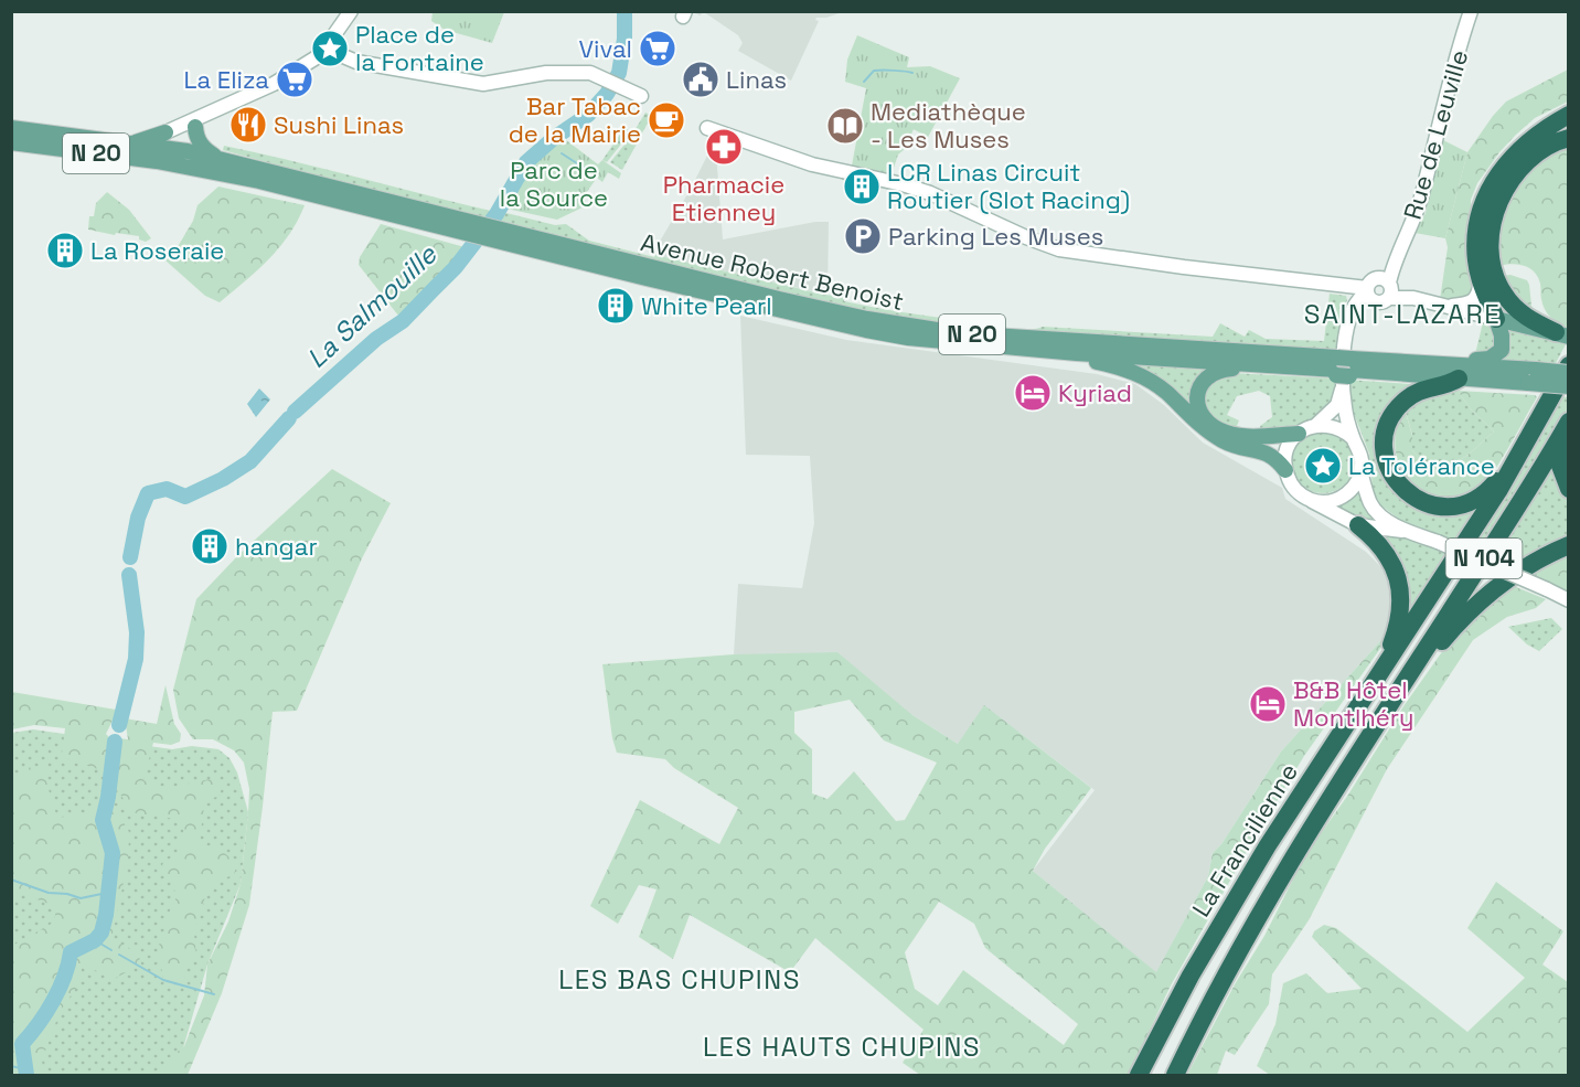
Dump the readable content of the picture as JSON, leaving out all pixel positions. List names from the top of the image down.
{
  "streets": {
    "highway": ["N 104", "La Francilienne"],
    "main road": ["N 20", "Avenue Robert Benoist"],
    "street": ["Rue de Leuville"]
  },
  "districts": ["SAINT-LAZARE", "LES BAS CHUPINS", "LES HAUTS CHUPINS"],
  "water": ["La Salmouille"],
  "parks": ["Parc de la Source"],
  "places": {
    "place": ["Place de la Fontaine", "La Tolérance"],
    "supermarket": ["Vival", "La Eliza"],
    "public building": ["Linas"],
    "cafe": ["Bar Tabac de la Mairie"],
    "restaurant": ["Sushi Linas"],
    "library": ["Mediathèque - Les Muses"],
    "pharmacy": ["Pharmacie Etienney"],
    "building": [
      "LCR Linas Circuit Routier (Slot Racing)",
      "La Roseraie",
      "White Pearl",
      "hangar"
    ],
    "parking": ["Parking Les Muses"],
    "hotel": ["Kyriad", "B&B Hôtel Montlhéry"]
  }
}
